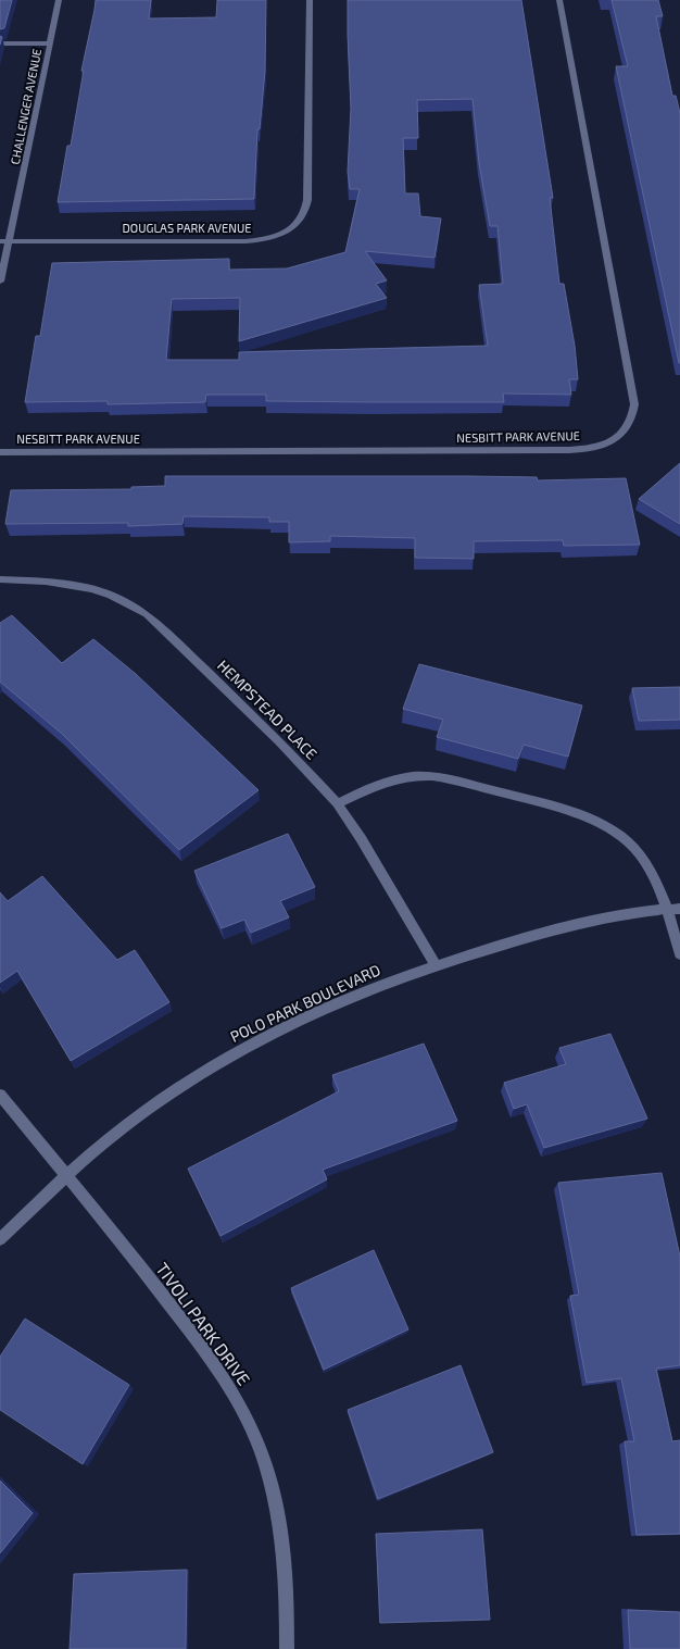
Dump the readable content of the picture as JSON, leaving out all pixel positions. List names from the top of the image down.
{
  "streets": {
    "street": [
      "CHALLENGER AVENUE",
      "DOUGLAS PARK AVENUE",
      "NESBITT PARK AVENUE",
      "HEMPSTEAD PLACE",
      "POLO PARK BOULEVARD",
      "TIVOLI PARK DRIVE"
    ]
  },
  "crossings": [
    ["CHALLENGER AVENUE", "DOUGLAS PARK AVENUE"],
    ["HEMPSTEAD PLACE", "POLO PARK BOULEVARD"],
    ["POLO PARK BOULEVARD", "TIVOLI PARK DRIVE"]
  ]
}
